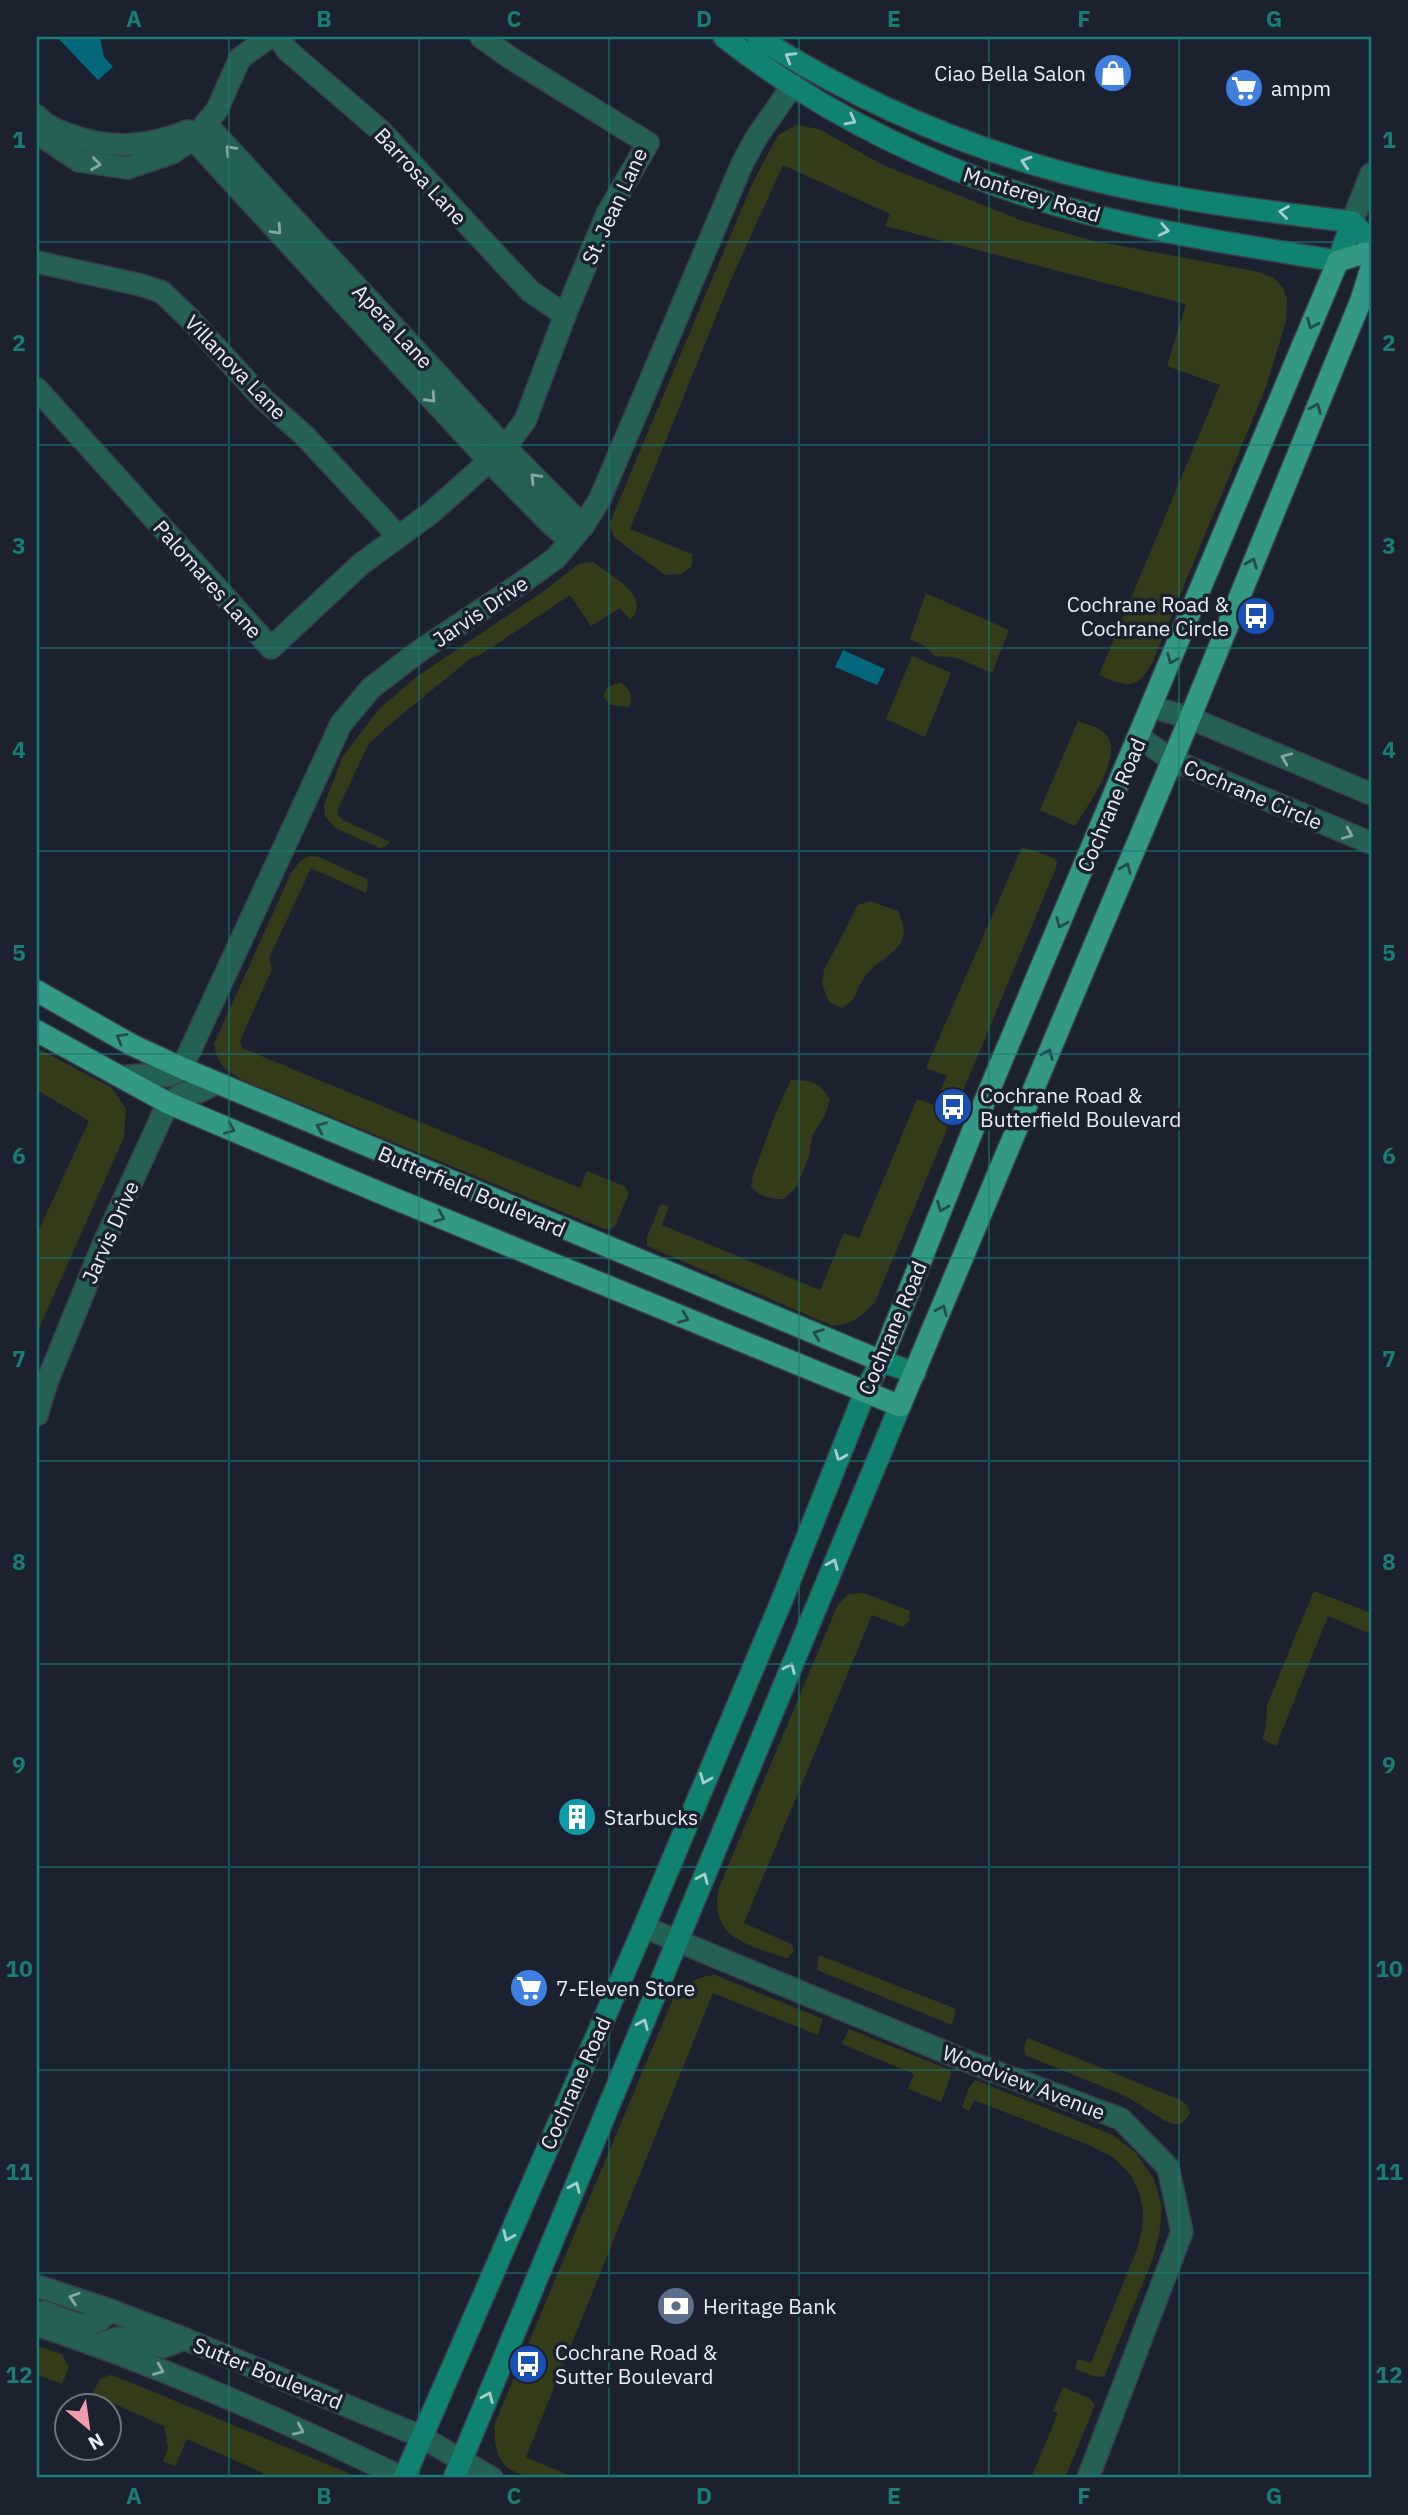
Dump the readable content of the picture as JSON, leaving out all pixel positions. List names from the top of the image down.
{
  "streets": {
    "main road": ["Monterey Road", "Cochrane Road", "Butterfield Boulevard"],
    "street": [
      "Barrosa Lane",
      "St. Jean Lane",
      "Apera Lane",
      "Villanova Lane",
      "Palomares Lane",
      "Jarvis Drive",
      "Cochrane Circle",
      "Woodview Avenue",
      "Sutter Boulevard"
    ]
  },
  "crossings": [
    ["Barrosa Lane", "St. Jean Lane"],
    ["Monterey Road", "Jarvis Drive"],
    ["Monterey Road", "Cochrane Road"],
    ["St. Jean Lane", "Apera Lane"],
    ["St. Jean Lane", "Palomares Lane"],
    ["Apera Lane", "Palomares Lane"],
    ["Apera Lane", "Jarvis Drive"],
    ["Villanova Lane", "Palomares Lane"],
    ["Jarvis Drive", "Butterfield Boulevard"],
    ["Cochrane Circle", "Cochrane Road"],
    ["Cochrane Road", "Butterfield Boulevard"],
    ["Cochrane Road", "Woodview Avenue"],
    ["Cochrane Road", "Sutter Boulevard"]
  ],
  "places": {
    "shop": ["Ciao Bella Salon"],
    "supermarket": ["ampm", "7-Eleven Store"],
    "bus stop": ["Cochrane Road & Cochrane Circle", "Cochrane Road & Butterfield Boulevard", "Cochrane Road & Sutter Boulevard"],
    "building": ["Starbucks"],
    "bank": ["Heritage Bank"]
  },
  "north": "bottom right",
  "grid": {
    "columns": [
      "A",
      "B",
      "C",
      "D",
      "E",
      "F",
      "G"
    ],
    "rows": [
      "1",
      "2",
      "3",
      "4",
      "5",
      "6",
      "7",
      "8",
      "9",
      "10",
      "11",
      "12"
    ]
  }
}
